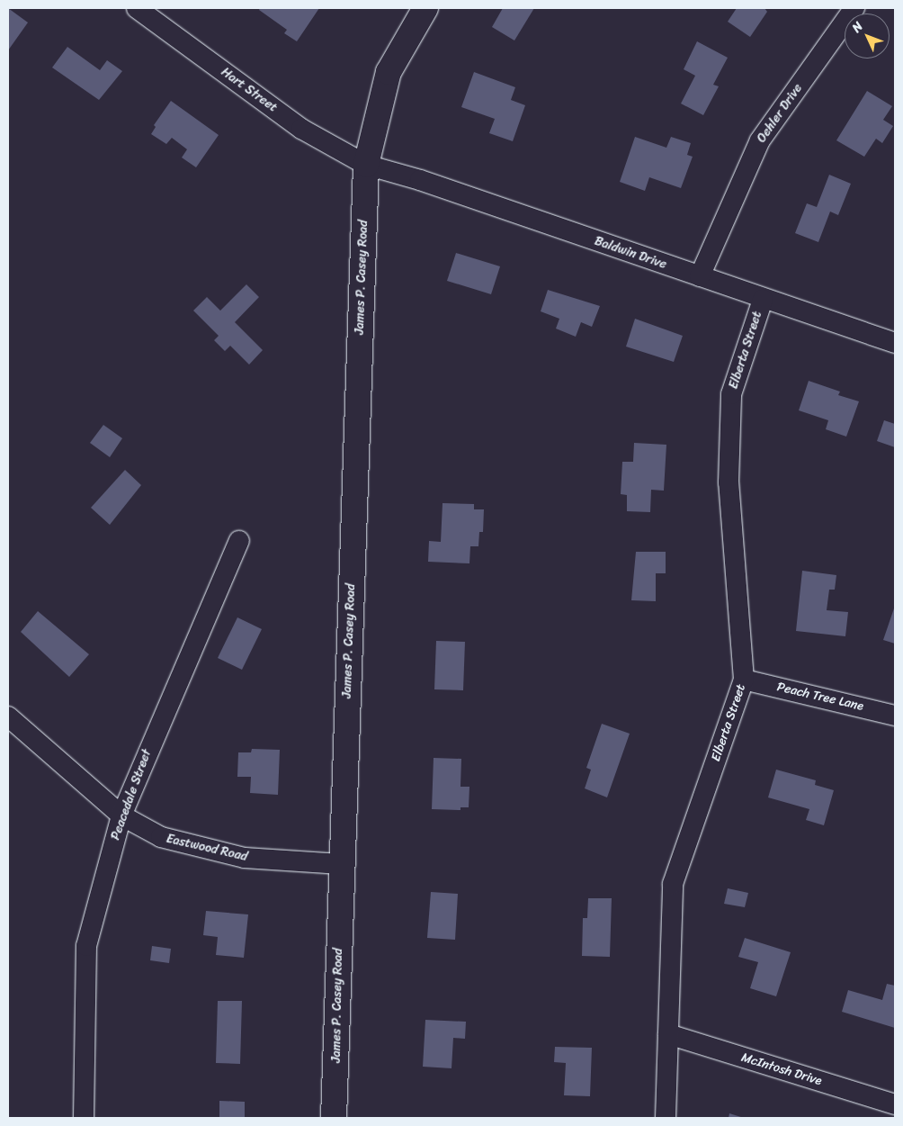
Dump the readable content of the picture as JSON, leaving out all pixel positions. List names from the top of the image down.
{
  "streets": {
    "main road": ["James P. Casey Road"],
    "street": [
      "Hart Street",
      "Oehler Drive",
      "Baldwin Drive",
      "Elberta Street",
      "Peach Tree Lane",
      "Peacedale Street",
      "Eastwood Road",
      "McIntosh Drive"
    ]
  },
  "crossings": [
    ["Hart Street", "Baldwin Drive"],
    ["Hart Street", "James P. Casey Road"],
    ["Oehler Drive", "Baldwin Drive"],
    ["Baldwin Drive", "James P. Casey Road"],
    ["Baldwin Drive", "Elberta Street"],
    ["James P. Casey Road", "Eastwood Road"],
    ["Elberta Street", "Peach Tree Lane"],
    ["Elberta Street", "McIntosh Drive"],
    ["Peacedale Street", "Eastwood Road"]
  ],
  "north": "top left"
}
